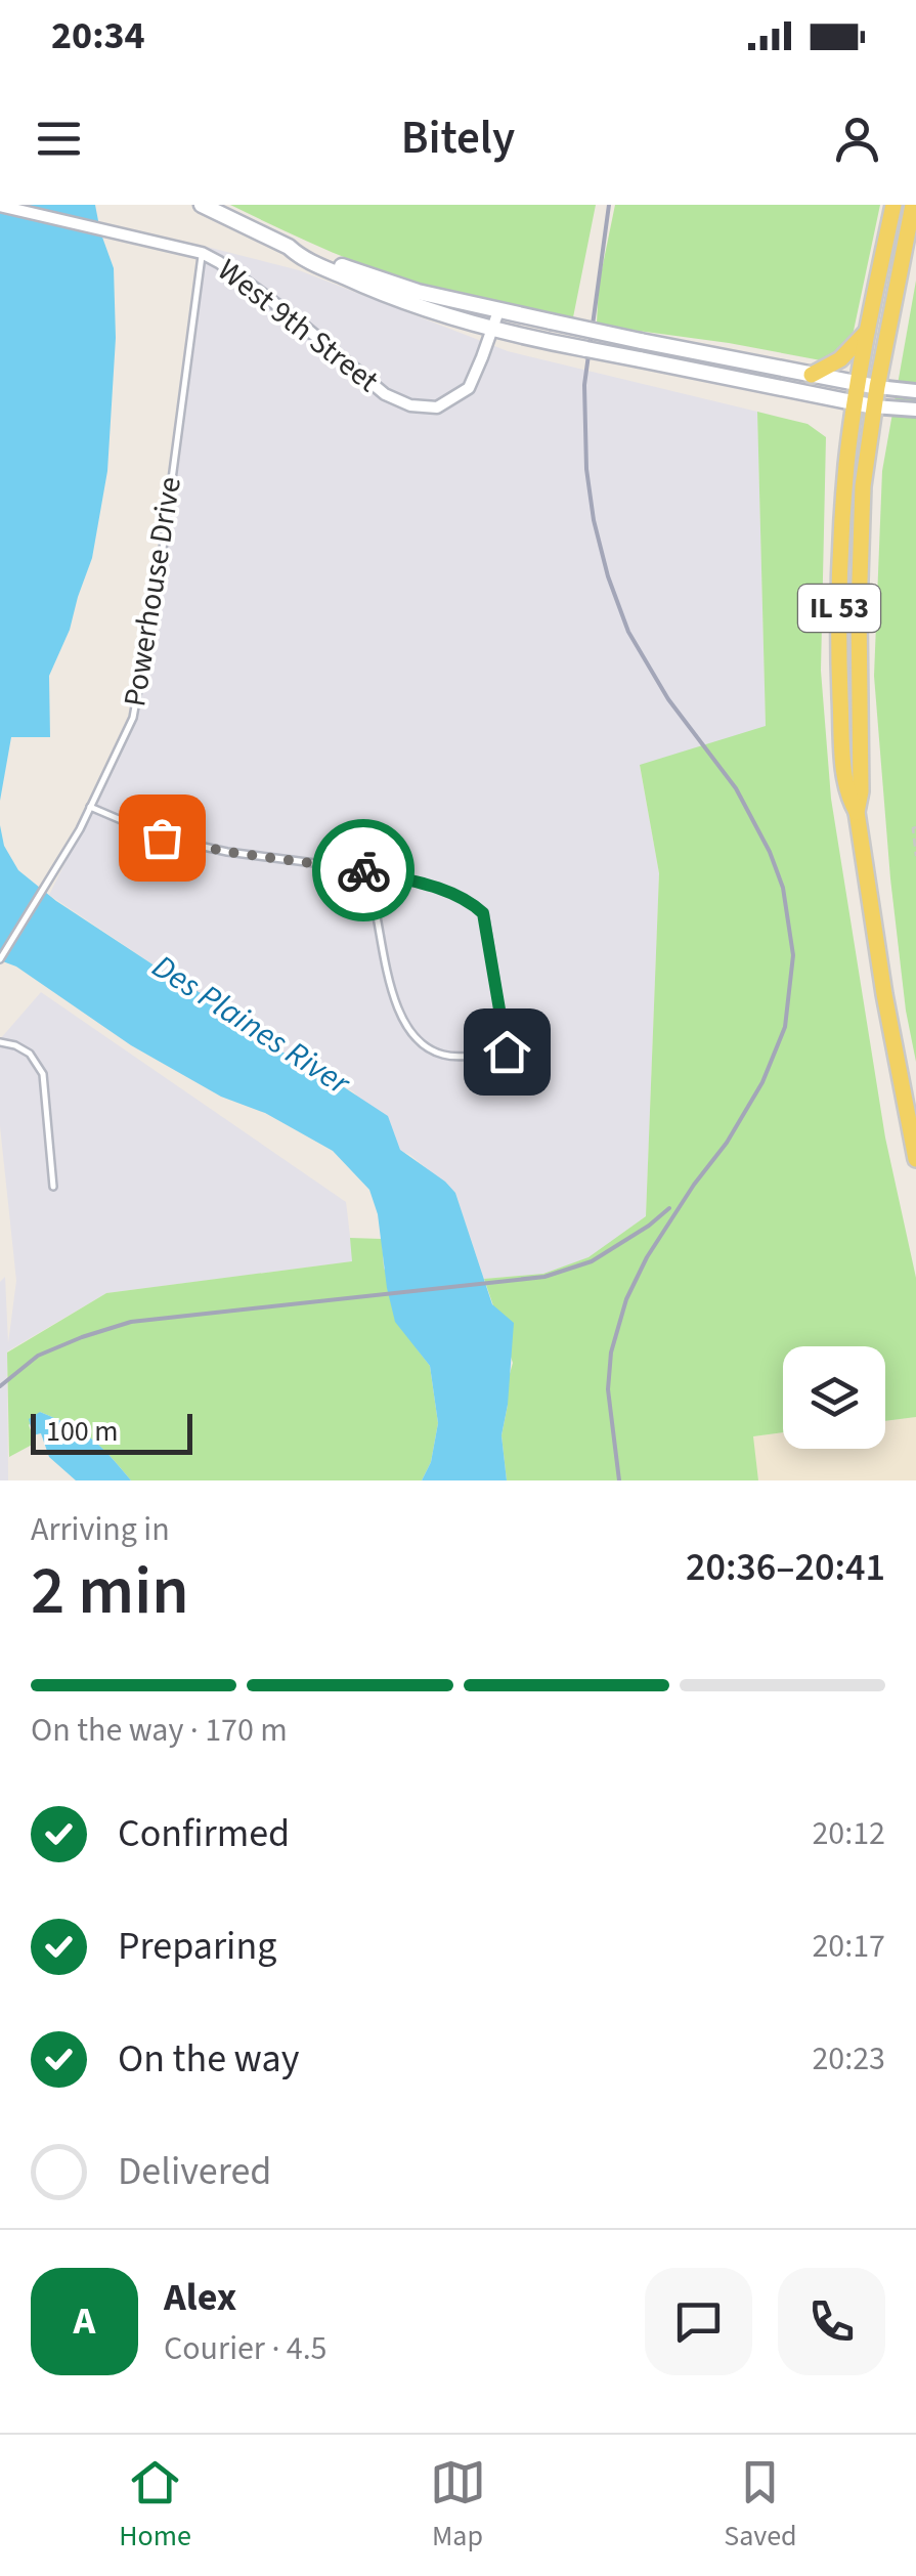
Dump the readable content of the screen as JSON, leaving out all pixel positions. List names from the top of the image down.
{
  "streets": {
    "main road": ["West 9th Street", "IL 53"],
    "lane": ["Powerhouse Drive"]
  },
  "crossings": [
    ["West 9th Street", "Powerhouse Drive"],
    ["West 9th Street", "IL 53"]
  ],
  "water": ["Des Plaines River"],
  "scale_bar": "100 m",
  "page": {
    "status": "20:34",
    "header": "Bitely",
    "scale": "100 m",
    "heading": ["2 min", "Arriving in", "20:36–20:41"],
    "panel": ["Alex", "Courier · 4.5"],
    "bar": "On the way · 170 m",
    "list": [
      ["Confirmed", "20:12"],
      ["Preparing", "20:17"],
      ["On the way", "20:23"],
      "Delivered"
    ],
    "round": "A",
    "tabs": ["Home", "Map", "Saved"]
  }
}
